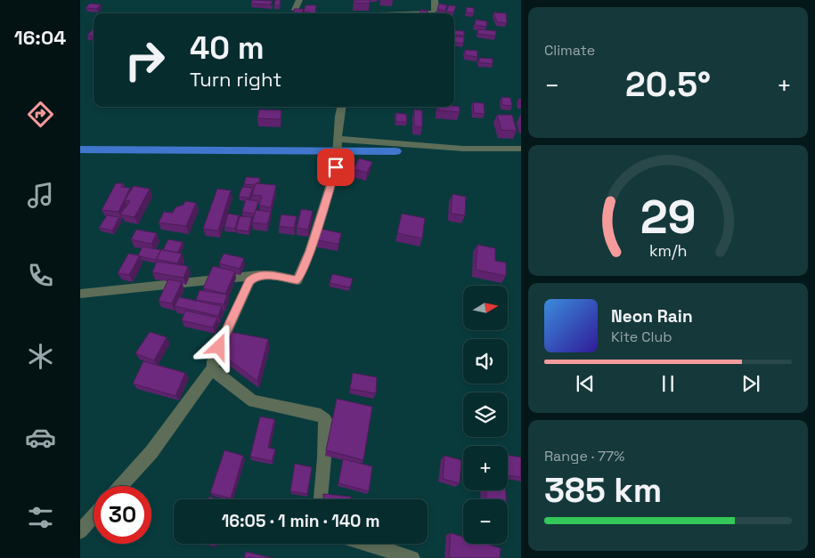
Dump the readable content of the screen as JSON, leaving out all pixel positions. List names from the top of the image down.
{
  "north": "right",
  "page": {
    "tabs": "16:04",
    "tile": [
      "Climate",
      ["Range · 77%", "385 km"]
    ],
    "turn": ["40 m", "Turn right"],
    "heat": ["−", "20.5°", "+"],
    "map_buttons": ["+", "−"],
    "song": ["Neon Rain", "Kite Club"],
    "limit": "30",
    "trip": "16:05 · 1 min · 140 m",
    "gauge": ["29", "km/h"]
  }
}
